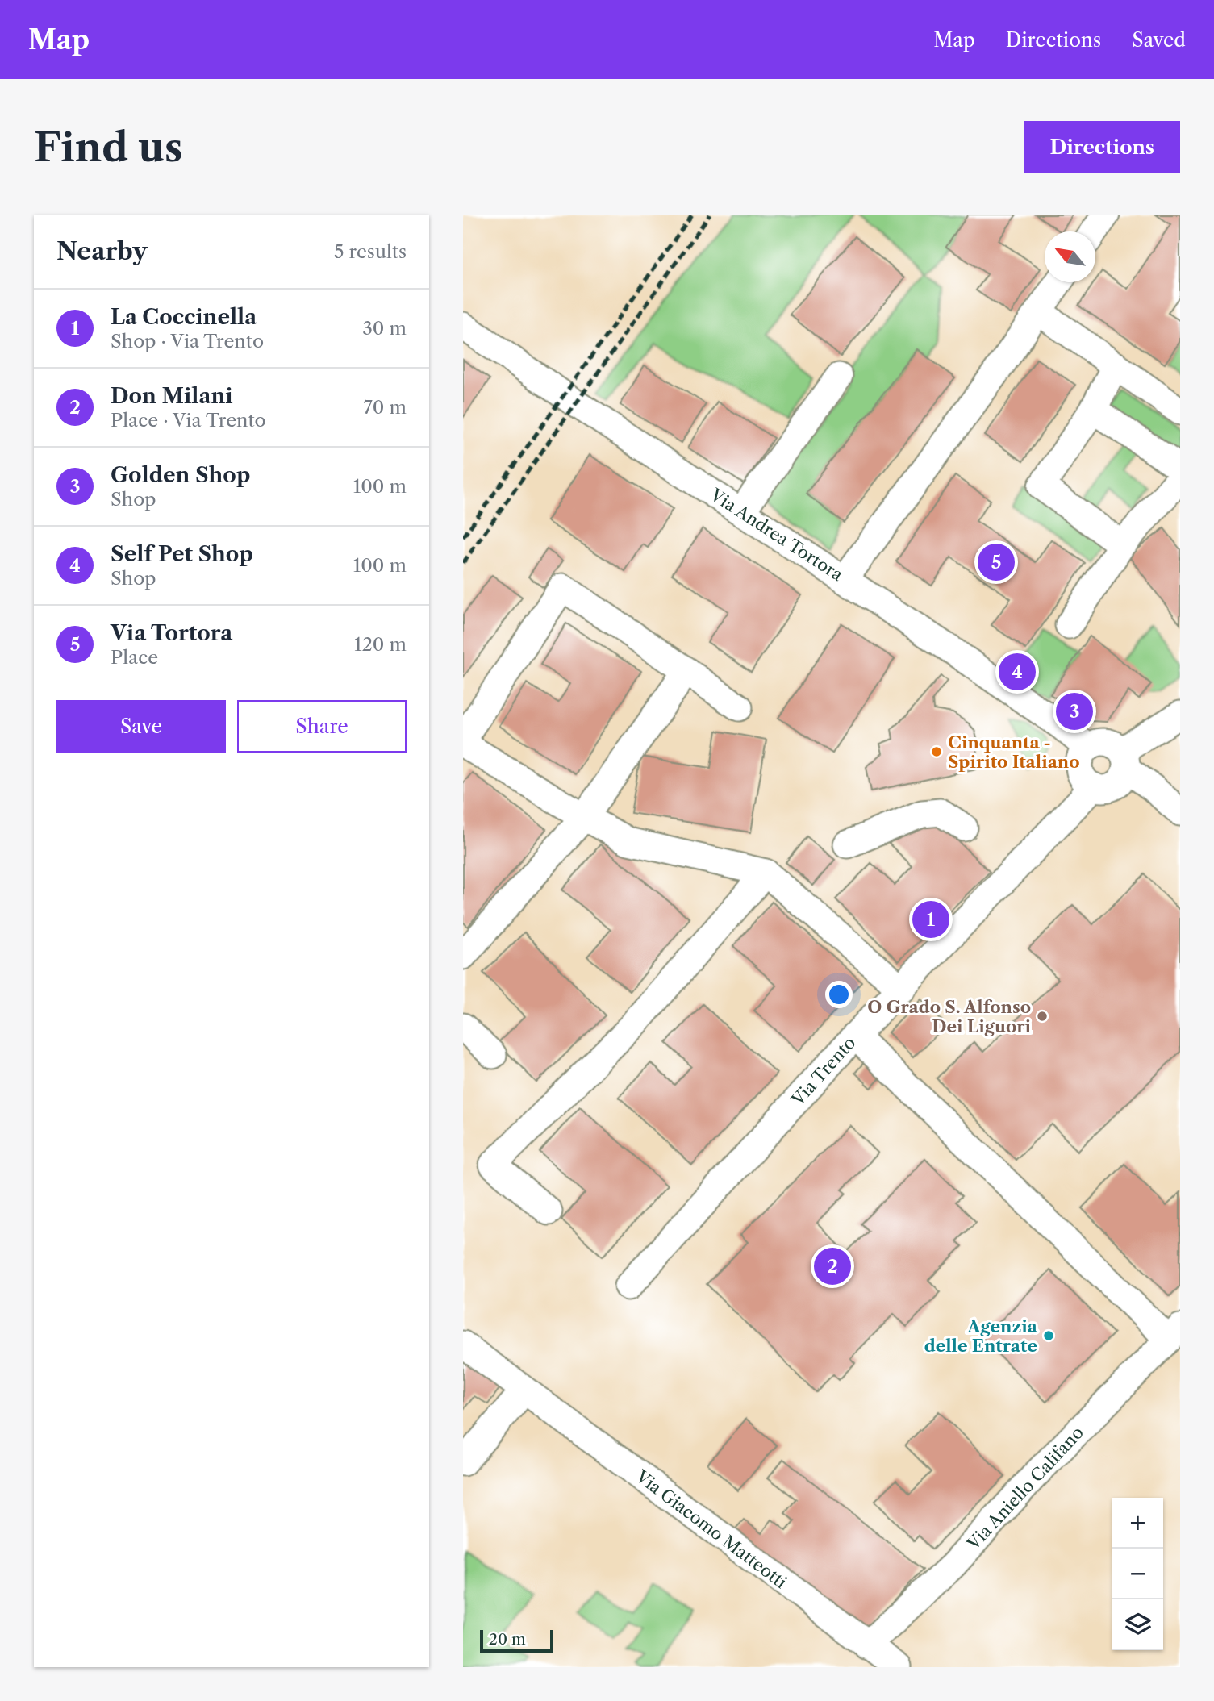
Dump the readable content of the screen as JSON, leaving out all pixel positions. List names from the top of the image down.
{
  "streets": {
    "street": [
      "Via Andrea Tortora",
      "Via Trento",
      "Via Aniello Califano",
      "Via Giacomo Matteotti"
    ]
  },
  "crossings": [
    ["Via Andrea Tortora", "Via Trento"],
    ["Via Aniello Califano", "Via Giacomo Matteotti"]
  ],
  "places": ["Cinquanta - Spirito Italiano", "O Grado S. Alfonso Dei Liguori", "Agenzia delle Entrate"],
  "scale_bar": "20 m",
  "north": "top left",
  "page": {
    "header": "Map",
    "nav": ["Map", "Directions", "Saved"],
    "buttons": [
      "Directions",
      ["Save", "Share"]
    ],
    "title": "Find us",
    "heading": ["Nearby", "5 results"],
    "list": [
      {
        "mark": "1",
        "name": "La Coccinella",
        "note": "Shop · Via Trento",
        "value": "30 m"
      },
      {
        "mark": "2",
        "name": "Don Milani",
        "note": "Place · Via Trento",
        "value": "70 m"
      },
      {
        "mark": "3",
        "name": "Golden Shop",
        "note": "Shop",
        "value": "100 m"
      },
      {
        "mark": "4",
        "name": "Self Pet Shop",
        "note": "Shop",
        "value": "100 m"
      },
      {
        "mark": "5",
        "name": "Via Tortora",
        "note": "Place",
        "value": "120 m"
      }
    ],
    "pins": [
      "5",
      "4",
      "3",
      "1",
      "2"
    ],
    "map_buttons": ["+", "−"],
    "scale": "20 m"
  }
}
